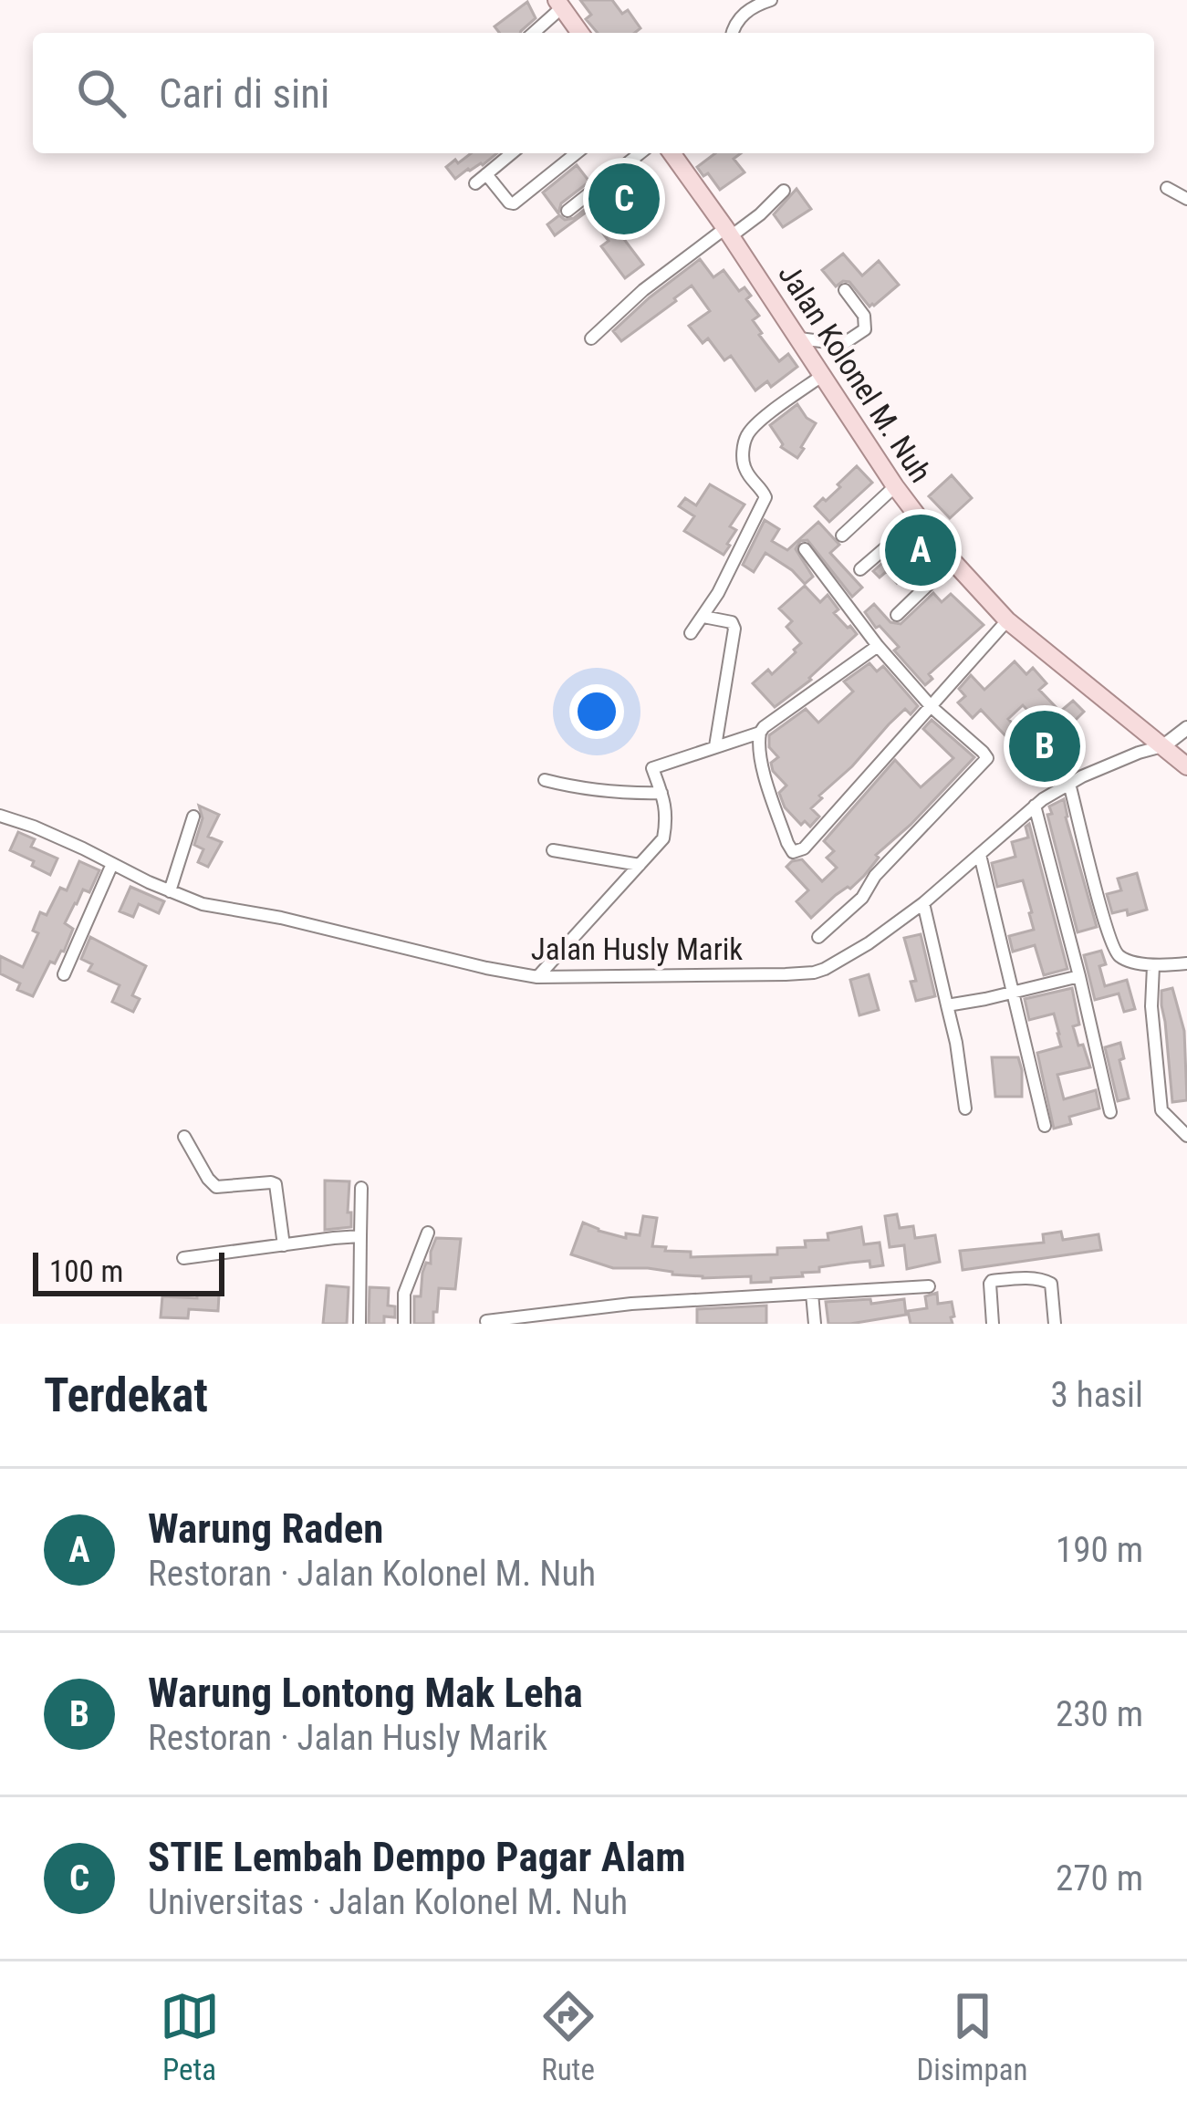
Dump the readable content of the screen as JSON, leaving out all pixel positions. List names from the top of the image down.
{
  "streets": {
    "main road": ["Jalan Kolonel M. Nuh"],
    "street": ["Jalan Husly Marik"]
  },
  "crossings": [
    ["Jalan Kolonel M. Nuh", "Jalan Husly Marik"]
  ],
  "scale_bar": "100 m",
  "page": {
    "search": "Cari di sini",
    "pins": ["C", "A", "B"],
    "scale": "100 m",
    "heading": ["Terdekat", "3 hasil"],
    "list": [
      {
        "mark": "A",
        "name": "Warung Raden",
        "note": "Restoran · Jalan Kolonel M. Nuh",
        "value": "190 m"
      },
      {
        "mark": "B",
        "name": "Warung Lontong Mak Leha",
        "note": "Restoran · Jalan Husly Marik",
        "value": "230 m"
      },
      {
        "mark": "C",
        "name": "STIE Lembah Dempo Pagar Alam",
        "note": "Universitas · Jalan Kolonel M. Nuh",
        "value": "270 m"
      }
    ],
    "nav": ["Peta", "Rute", "Disimpan"]
  }
}
